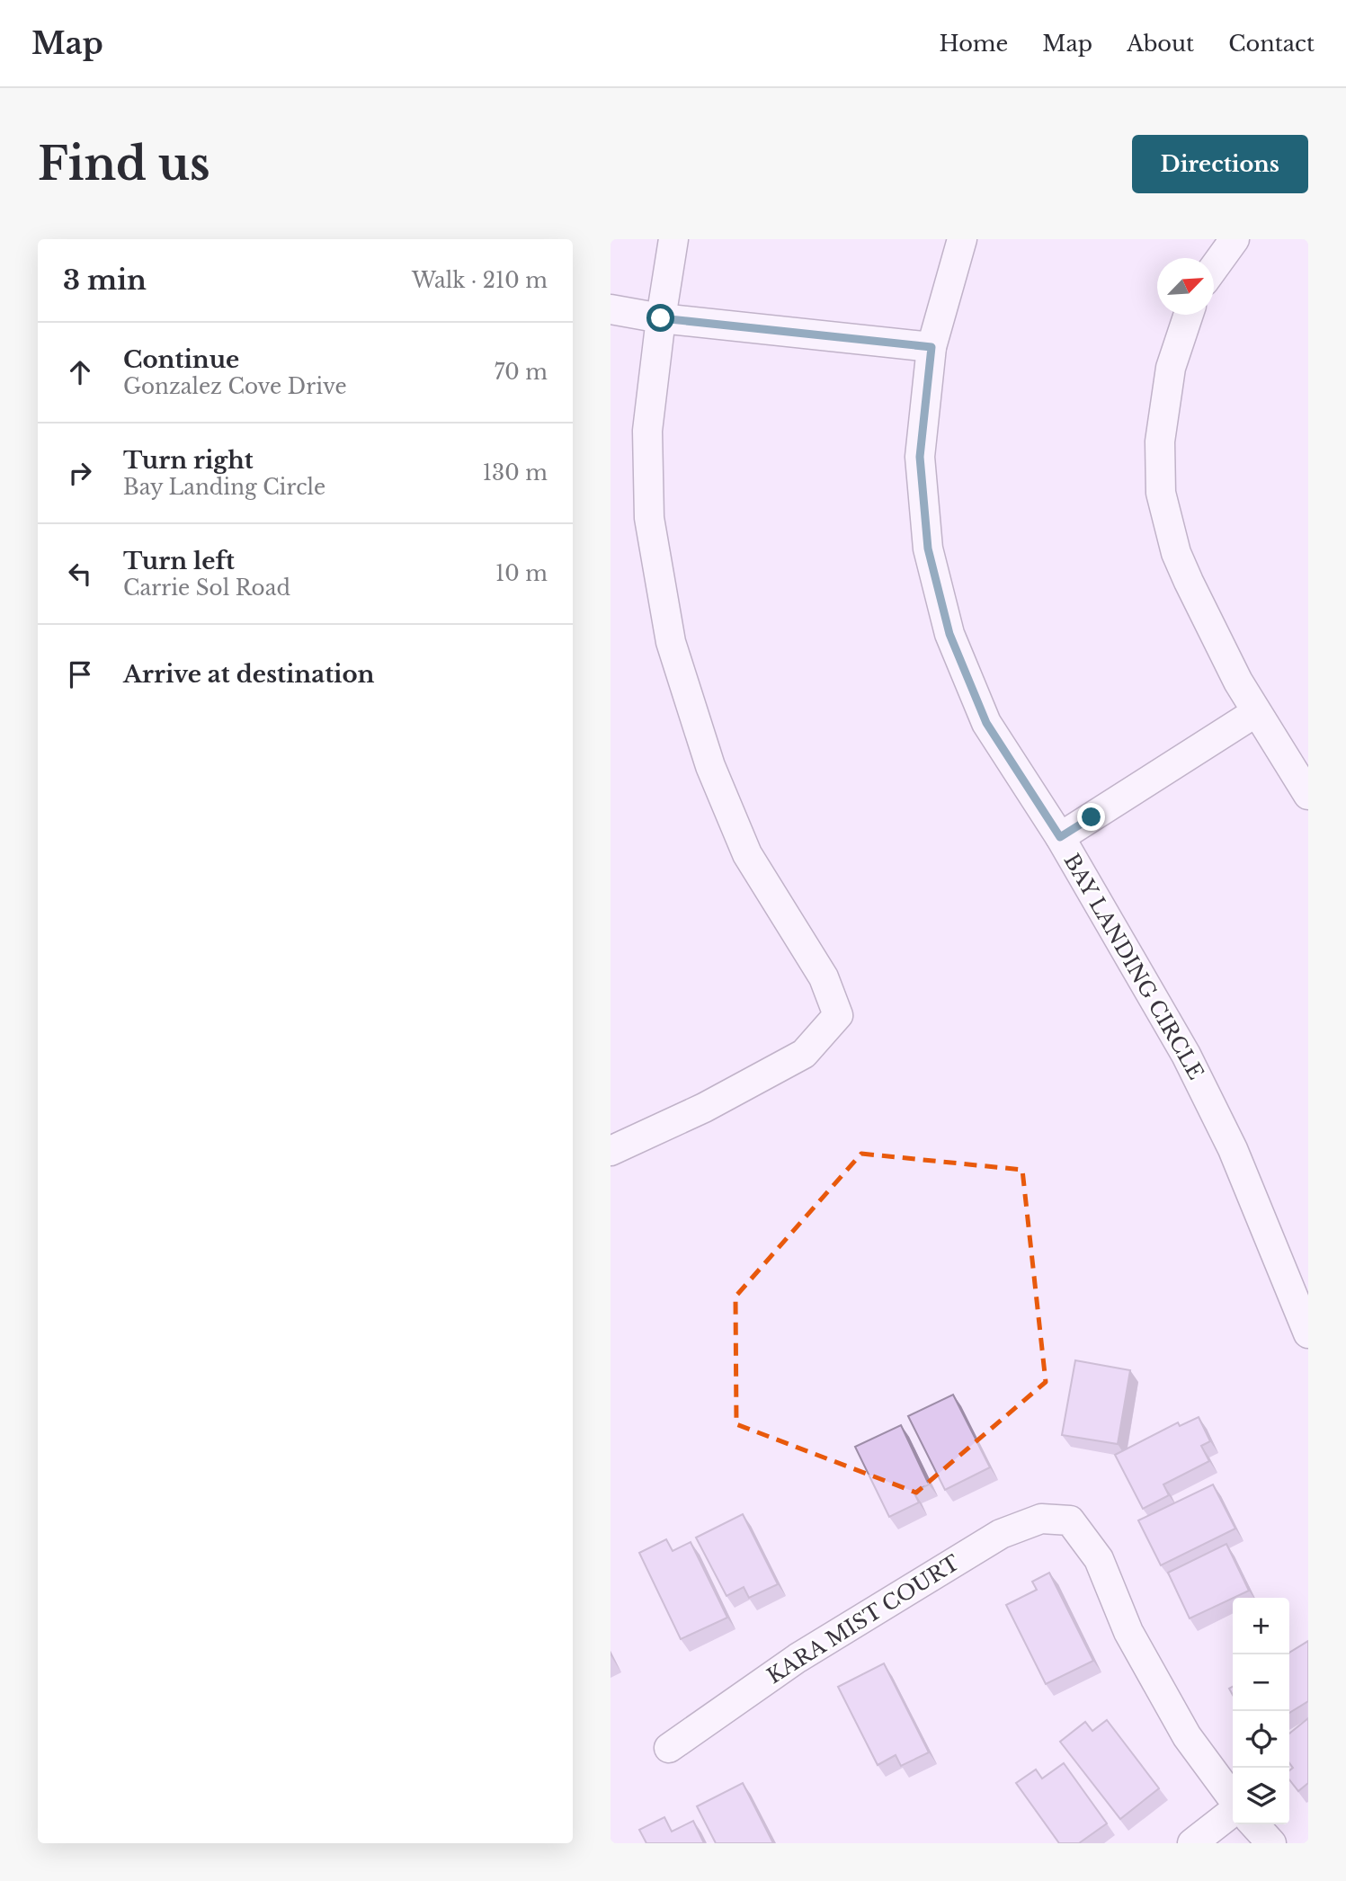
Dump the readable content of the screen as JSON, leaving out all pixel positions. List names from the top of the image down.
{
  "streets": {
    "street": ["BAY LANDING CIRCLE", "KARA MIST COURT"]
  },
  "north": "top right",
  "page": {
    "header": "Map",
    "nav": [
      "Home",
      "Map",
      "About",
      "Contact"
    ],
    "buttons": "Directions",
    "title": "Find us",
    "heading": ["3 min", "Walk · 210 m"],
    "list": [
      ["Continue", "Gonzalez Cove Drive", "70 m"],
      ["Turn right", "Bay Landing Circle", "130 m"],
      ["Turn left", "Carrie Sol Road", "10 m"],
      "Arrive at destination"
    ],
    "map_buttons": ["+", "−"]
  }
}
